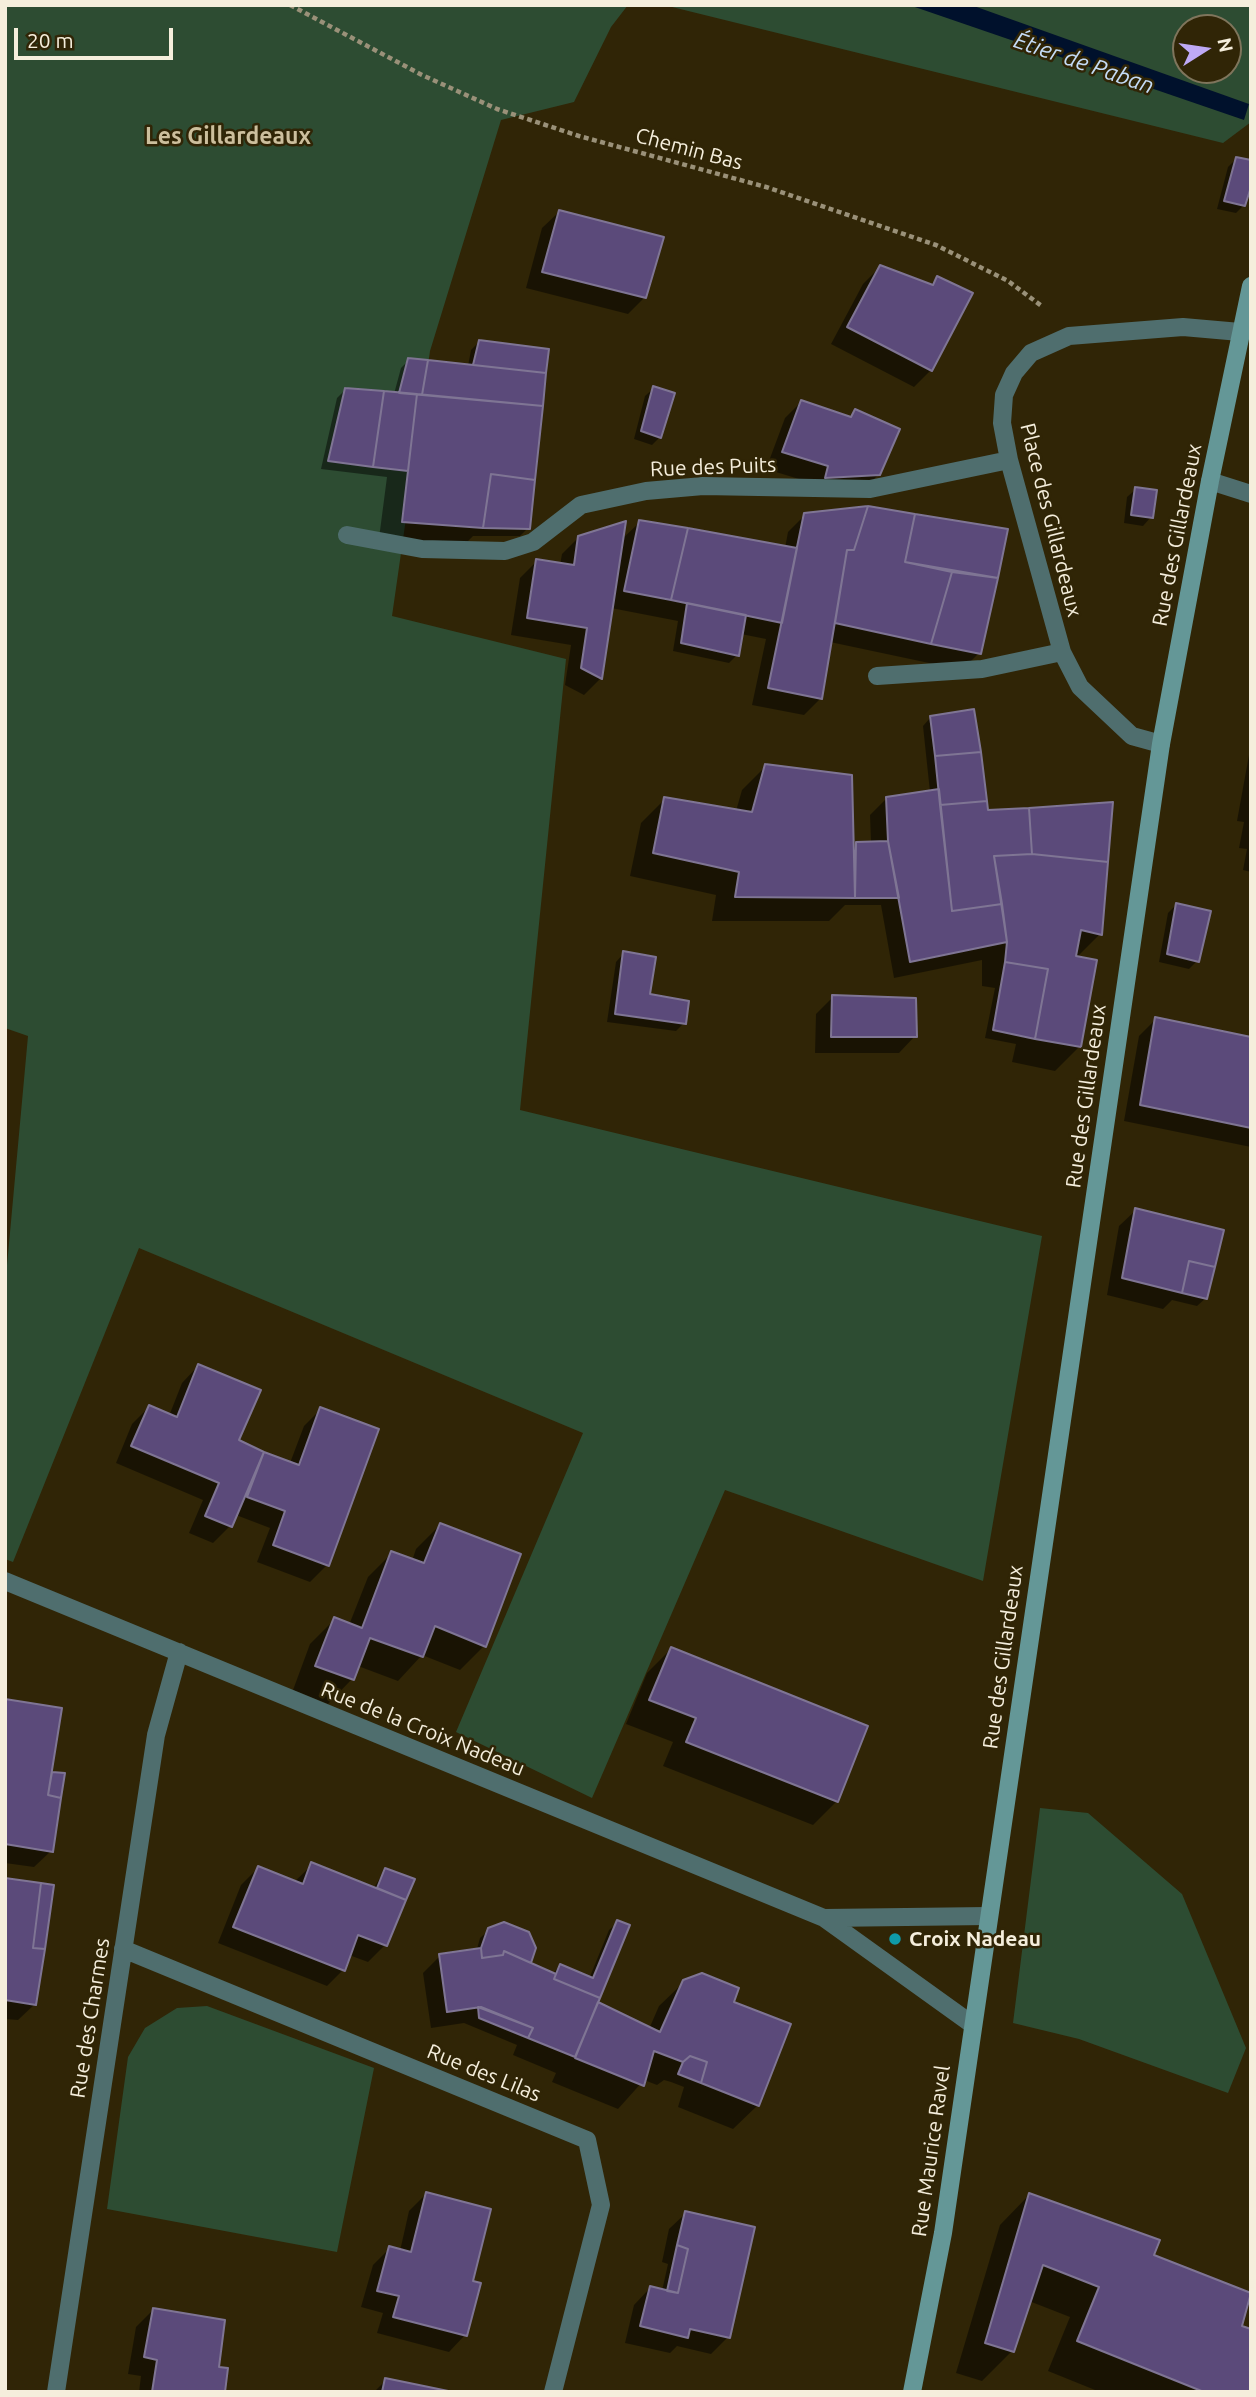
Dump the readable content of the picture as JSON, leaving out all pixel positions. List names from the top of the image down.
{
  "streets": {
    "street": [
      "Rue des Puits",
      "Place des Gillardeaux",
      "Rue des Gillardeaux",
      "Rue de la Croix Nadeau",
      "Rue des Charmes",
      "Rue des Lilas",
      "Rue Maurice Ravel"
    ],
    "path": ["Chemin Bas"]
  },
  "crossings": [
    ["Chemin Bas", "Place des Gillardeaux"],
    ["Rue des Puits", "Place des Gillardeaux"],
    ["Place des Gillardeaux", "Rue des Gillardeaux"],
    ["Rue des Gillardeaux", "Rue Maurice Ravel"],
    ["Rue de la Croix Nadeau", "Rue des Charmes"],
    ["Rue des Charmes", "Rue des Lilas"]
  ],
  "districts": ["Les Gillardeaux"],
  "water": ["Étier de Paban"],
  "places": ["Croix Nadeau"],
  "scale_bar": "20 m",
  "north": "right"
}
